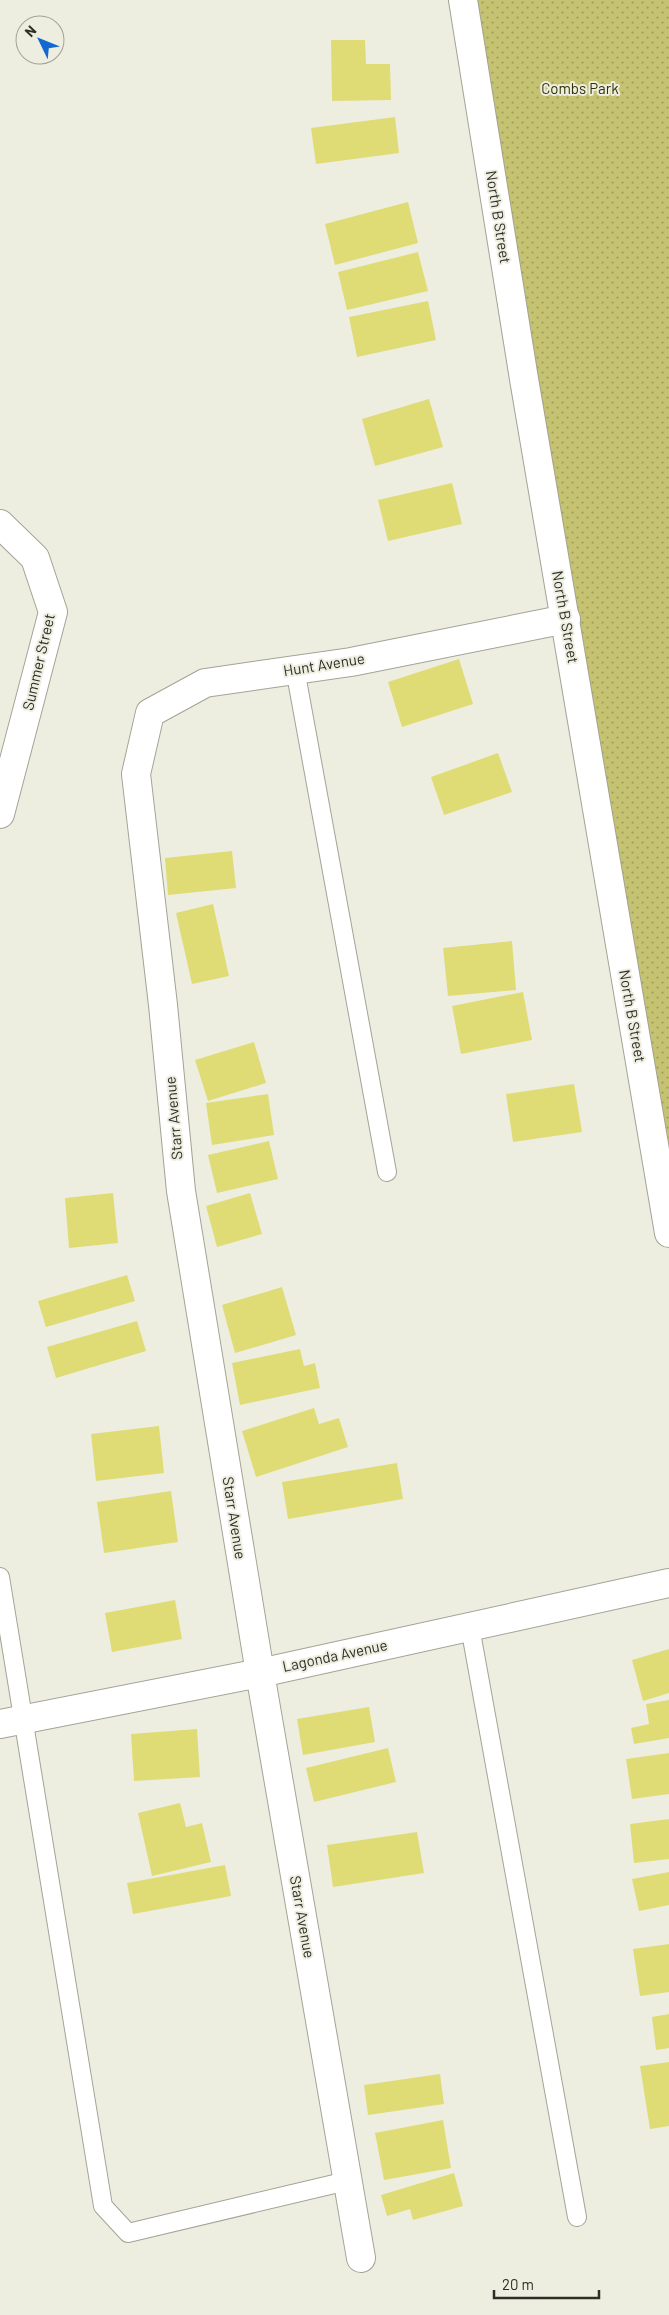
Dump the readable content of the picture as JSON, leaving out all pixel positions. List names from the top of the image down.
{
  "streets": {
    "street": [
      "North B Street",
      "Summer Street",
      "Hunt Avenue",
      "Starr Avenue",
      "Lagonda Avenue"
    ]
  },
  "crossings": [
    ["North B Street", "Hunt Avenue"],
    ["Hunt Avenue", "Starr Avenue"],
    ["Starr Avenue", "Lagonda Avenue"]
  ],
  "parks": ["Combs Park"],
  "scale_bar": "20 m",
  "north": "top left"
}
